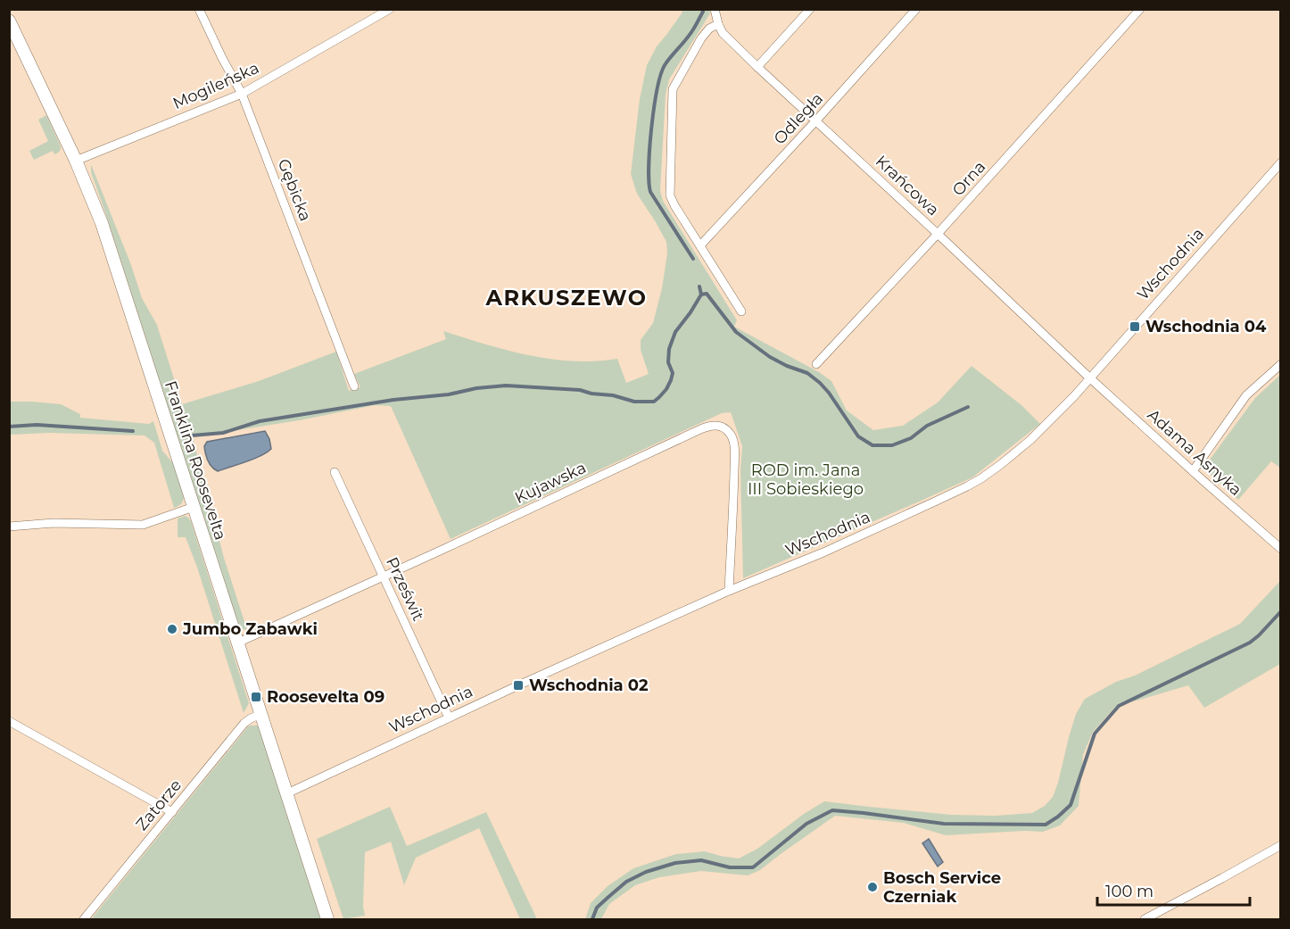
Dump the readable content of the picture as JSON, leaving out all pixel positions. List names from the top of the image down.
{
  "streets": {
    "street": [
      "Mogileńska",
      "Odległa",
      "Orna",
      "Krańcowa",
      "Gębicka",
      "Wschodnia",
      "Adama Asnyka",
      "Franklina Roosevelta",
      "Kujawska",
      "Prześwit",
      "Zatorze"
    ]
  },
  "crossings": [
    ["Mogileńska", "Gębicka"],
    ["Mogileńska", "Franklina Roosevelta"],
    ["Odległa", "Krańcowa"],
    ["Orna", "Krańcowa"],
    ["Krańcowa", "Wschodnia"],
    ["Krańcowa", "Adama Asnyka"],
    ["Wschodnia", "Adama Asnyka"],
    ["Wschodnia", "Franklina Roosevelta"],
    ["Wschodnia", "Kujawska"],
    ["Wschodnia", "Prześwit"],
    ["Franklina Roosevelta", "Kujawska"],
    ["Franklina Roosevelta", "Zatorze"],
    ["Kujawska", "Prześwit"]
  ],
  "districts": ["ARKUSZEWO"],
  "parks": ["ROD im. Jana III Sobieskiego"],
  "places": {
    "transit": ["Wschodnia 04", "Wschodnia 02", "Roosevelta 09"],
    "other": ["Jumbo Zabawki", "Bosch Service Czerniak"]
  },
  "scale_bar": "100 m"
}
